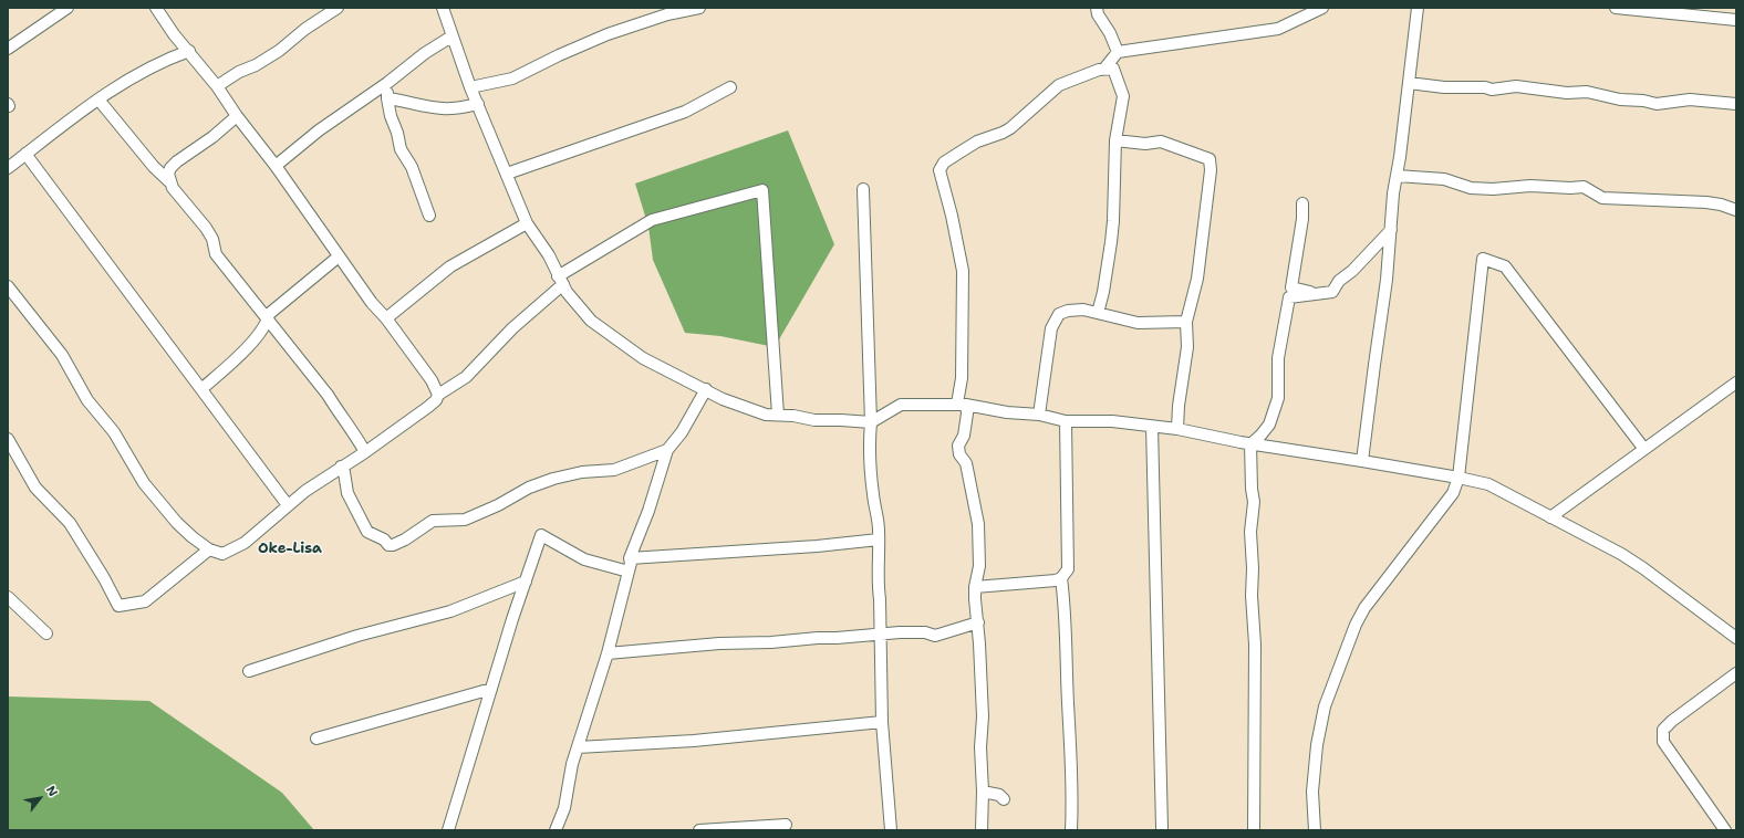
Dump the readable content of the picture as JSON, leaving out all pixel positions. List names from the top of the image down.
{
  "districts": ["Oke-Lisa"],
  "north": "top right"
}
